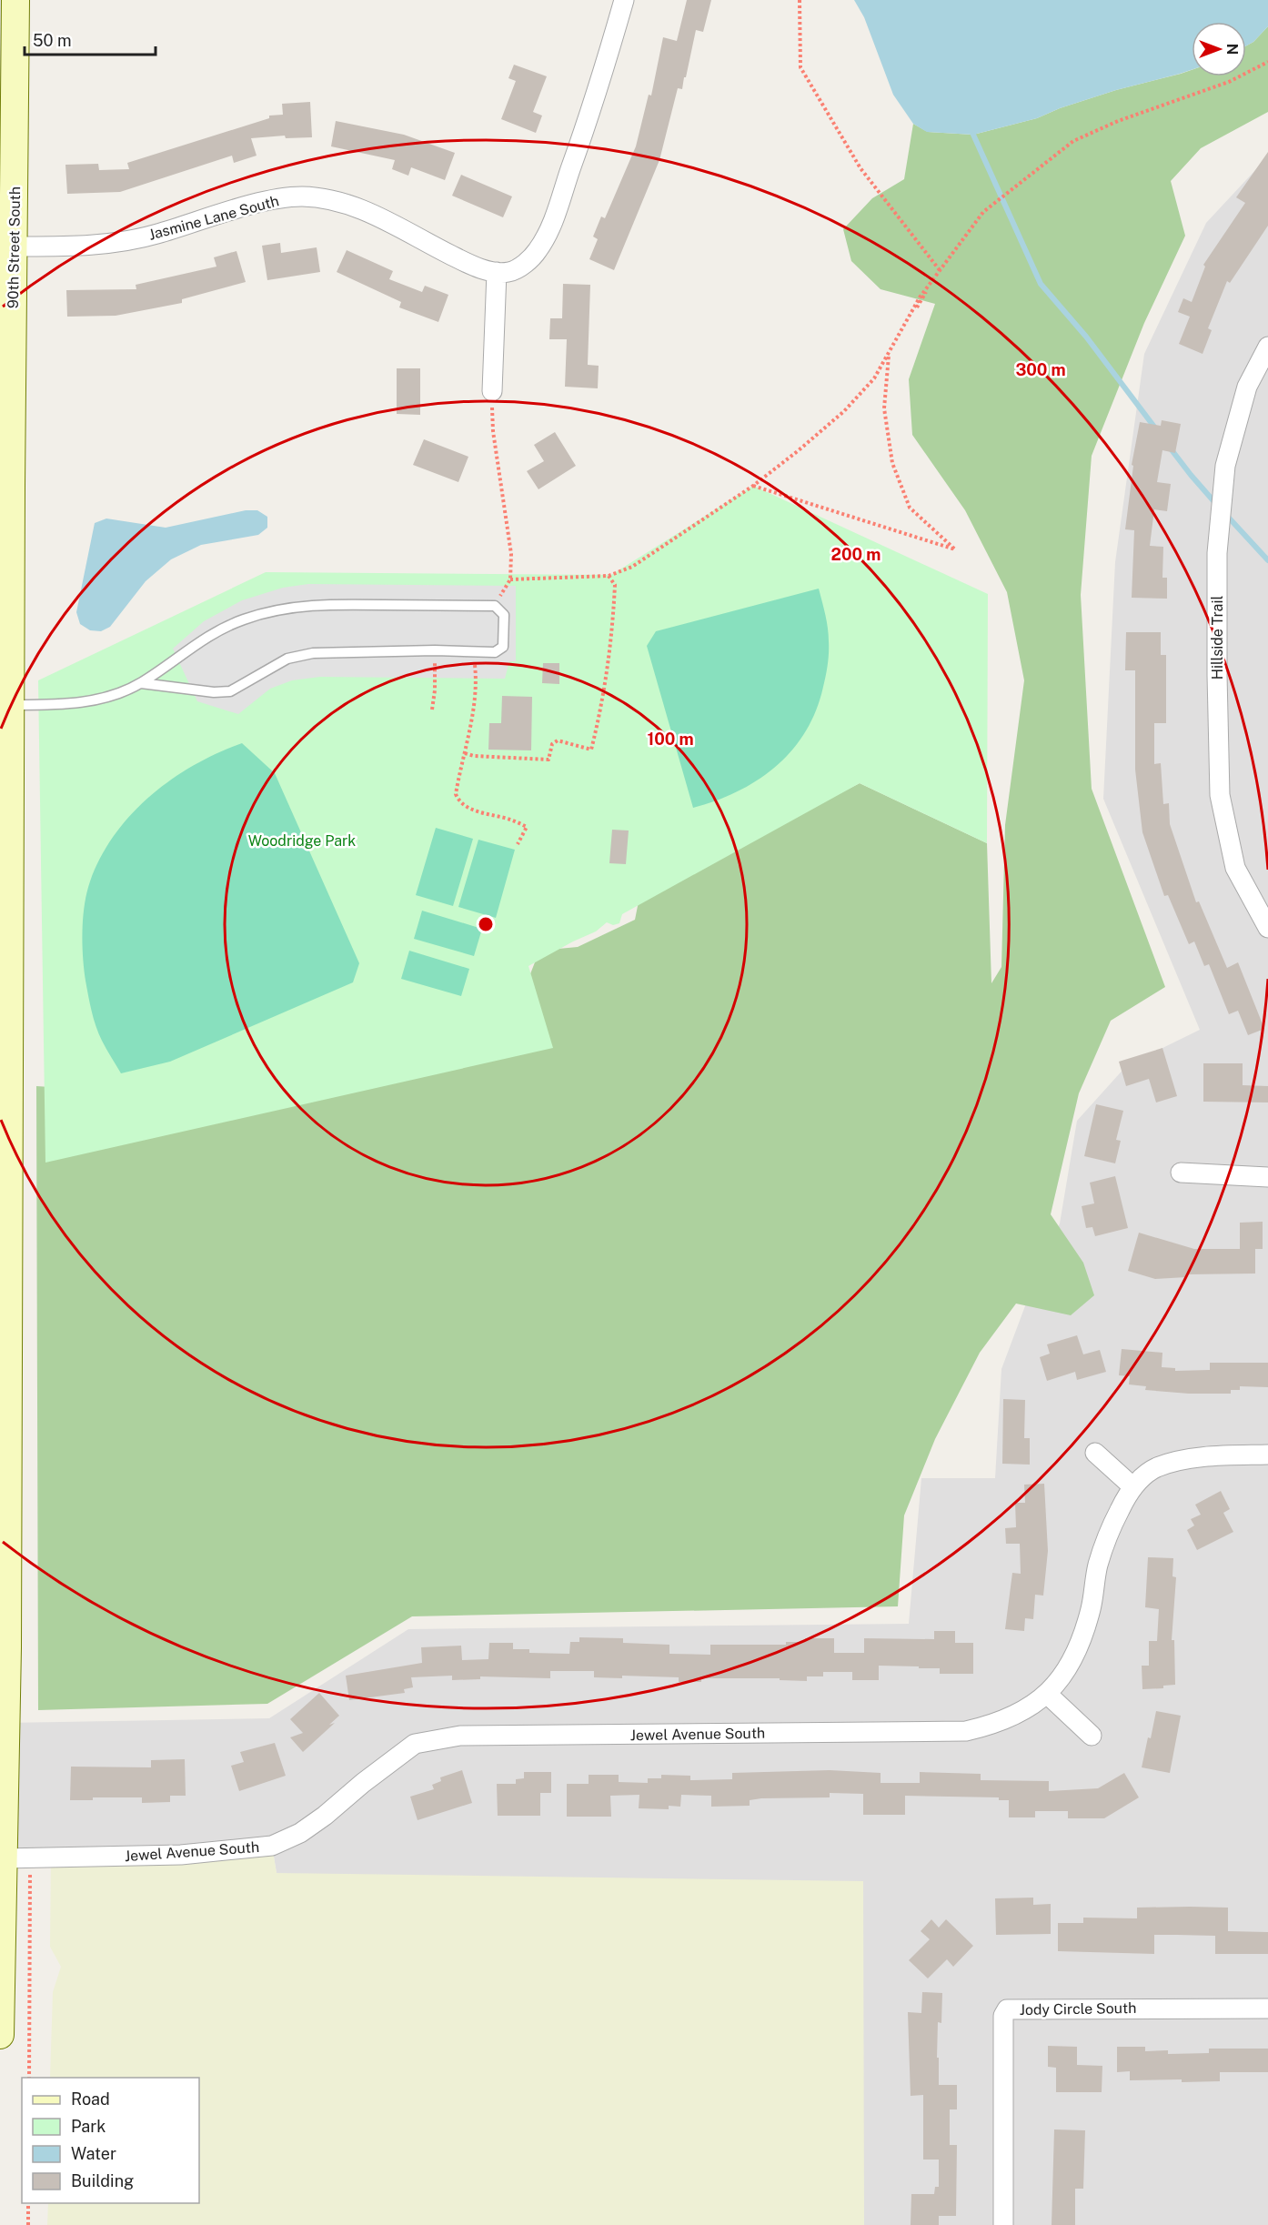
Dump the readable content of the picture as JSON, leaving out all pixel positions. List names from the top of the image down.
{
  "streets": {
    "street": [
      "Jasmine Lane South",
      "90th Street South",
      "Hillside Trail",
      "Jewel Avenue South",
      "Jody Circle South"
    ]
  },
  "crossings": [
    ["Jasmine Lane South", "90th Street South"],
    ["90th Street South", "Jewel Avenue South"]
  ],
  "parks": ["Woodridge Park"],
  "legend": [
    "Road",
    "Park",
    "Water",
    "Building"
  ],
  "scale_bar": "50 m",
  "north": "right",
  "rings": ["300 m", "200 m", "100 m"]
}
